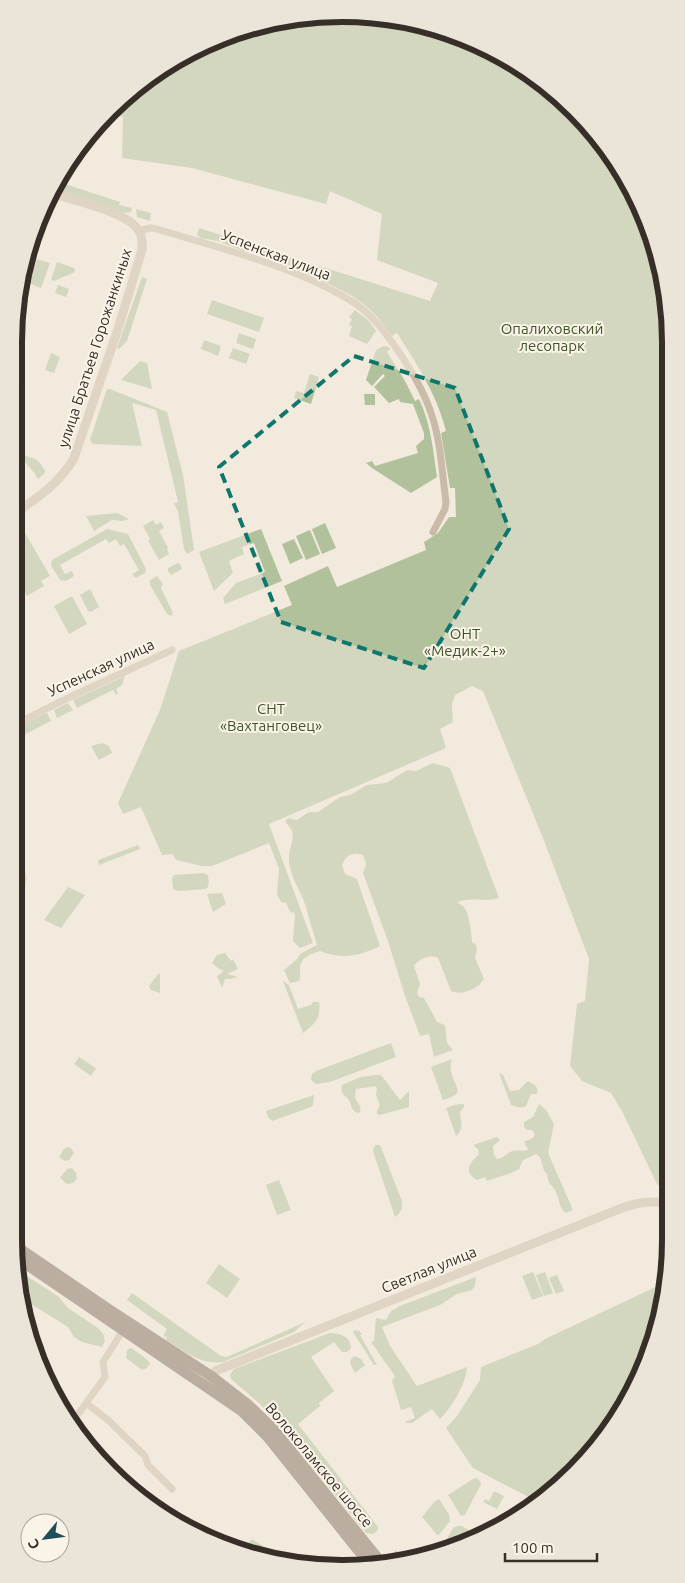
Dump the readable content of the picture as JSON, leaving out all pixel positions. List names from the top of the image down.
{
  "streets": {
    "main road": ["Волоколамское шоссе"],
    "street": ["Успенская улица", "улица Братьев Горожанкиных", "Светлая улица"]
  },
  "crossings": [
    ["Успенская улица", "улица Братьев Горожанкиных"],
    ["Светлая улица", "Волоколамское шоссе"]
  ],
  "parks": ["Опалиховский лесопарк", "ОНТ «Медик-2+»", "СНТ «Вахтанговец»"],
  "scale_bar": "100 m",
  "north": "bottom left"
}
